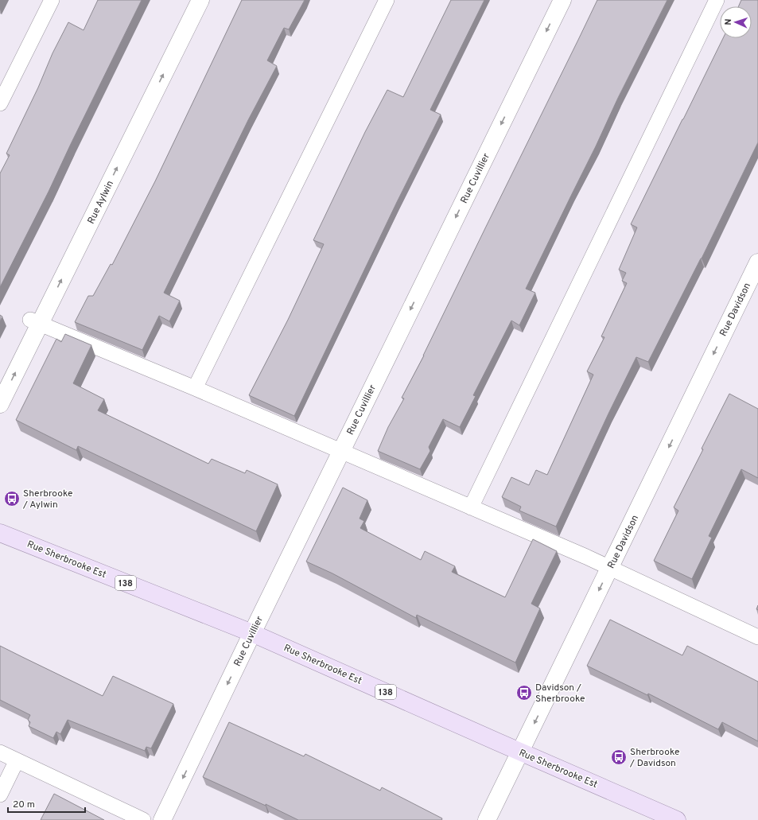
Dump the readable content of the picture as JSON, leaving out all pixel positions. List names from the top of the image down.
{
  "streets": {
    "main road": ["Rue Sherbrooke Est", "138"],
    "street": ["Rue Cuvillier", "Rue Aylwin", "Rue Davidson"]
  },
  "crossings": [
    ["Rue Cuvillier", "Rue Sherbrooke Est"],
    ["Rue Davidson", "Rue Sherbrooke Est"]
  ],
  "one_way": ["Rue Cuvillier", "Rue Aylwin", "Rue Davidson"],
  "places": {
    "bus stop": ["Sherbrooke / Aylwin", "Davidson / Sherbrooke", "Sherbrooke / Davidson"]
  },
  "scale_bar": "20 m",
  "north": "left"
}
